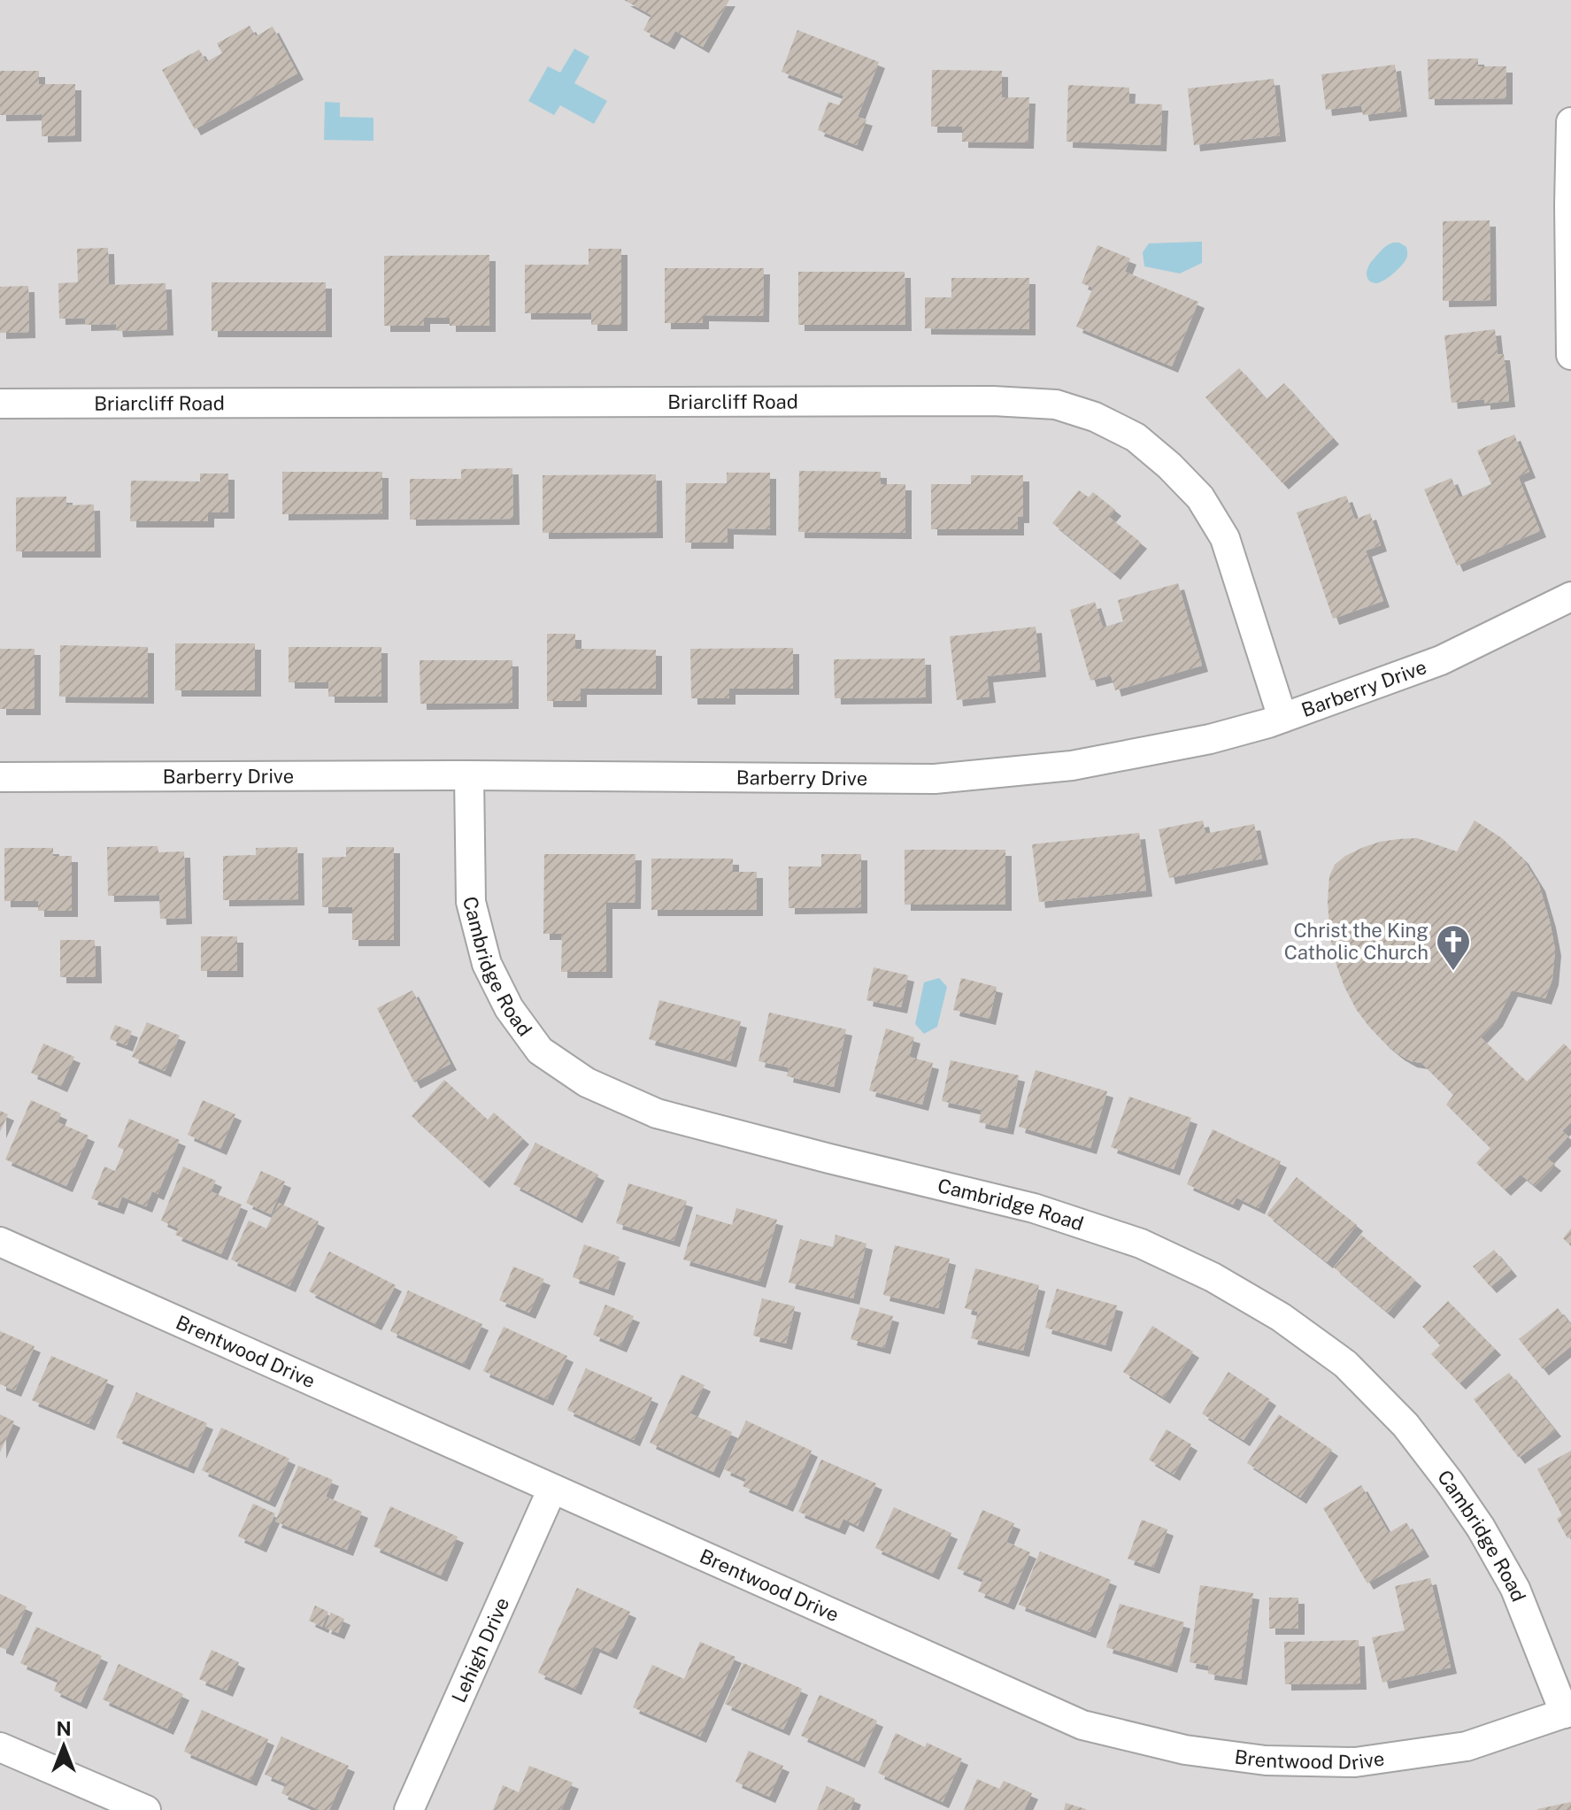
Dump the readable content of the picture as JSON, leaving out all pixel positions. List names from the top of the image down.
{
  "streets": {
    "street": [
      "Briarcliff Road",
      "Barberry Drive",
      "Cambridge Road",
      "Brentwood Drive",
      "Lehigh Drive"
    ]
  },
  "crossings": [
    ["Briarcliff Road", "Barberry Drive"],
    ["Barberry Drive", "Cambridge Road"],
    ["Cambridge Road", "Brentwood Drive"],
    ["Brentwood Drive", "Lehigh Drive"]
  ],
  "places": {
    "church": ["Christ the King Catholic Church"]
  },
  "north": "top"
}
